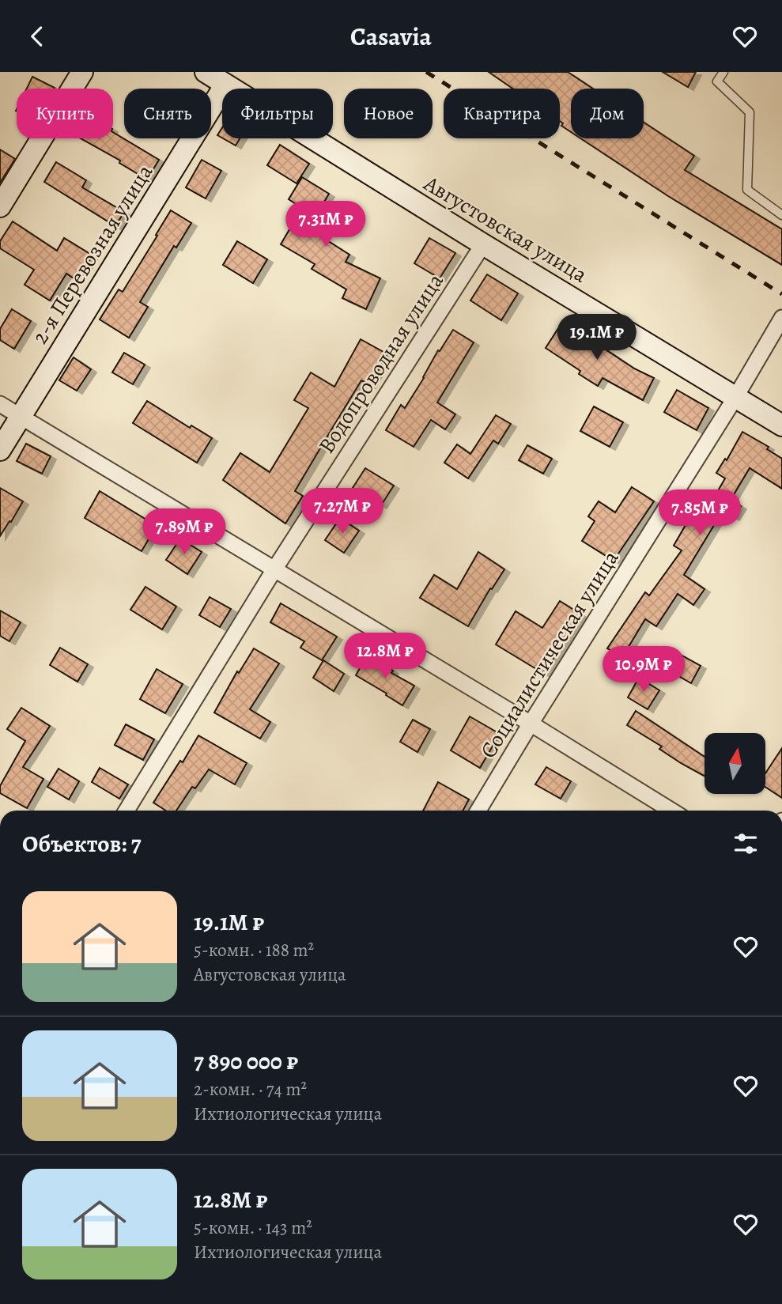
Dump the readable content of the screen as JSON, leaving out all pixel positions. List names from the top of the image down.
{
  "streets": {
    "street": [
      "Августовская улица",
      "2-я Перевозная улица",
      "Водопроводная улица",
      "Социалистическая улица"
    ]
  },
  "crossings": [
    ["Августовская улица", "2-я Перевозная улица"],
    ["Августовская улица", "Водопроводная улица"],
    ["Августовская улица", "Социалистическая улица"]
  ],
  "north": "top",
  "page": {
    "header": "Casavia",
    "chip": [
      "Купить",
      "Снять",
      "Фильтры",
      "Новое",
      "Квартира",
      "Дом"
    ],
    "price": [
      "7.31M ₽",
      "19.1M ₽",
      "7.27M ₽",
      "7.85M ₽",
      "7.89M ₽",
      "12.8M ₽",
      "10.9M ₽"
    ],
    "heading": "Объектов: 7",
    "list": [
      {
        "name": "19.1M ₽",
        "note": "5-комн. · 188 m² · Августовская улица"
      },
      {
        "name": "7 890 000 ₽",
        "note": "2-комн. · 74 m² · Ихтиологическая улица"
      },
      {
        "name": "12.8M ₽",
        "note": "5-комн. · 143 m² · Ихтиологическая улица"
      }
    ]
  }
}
